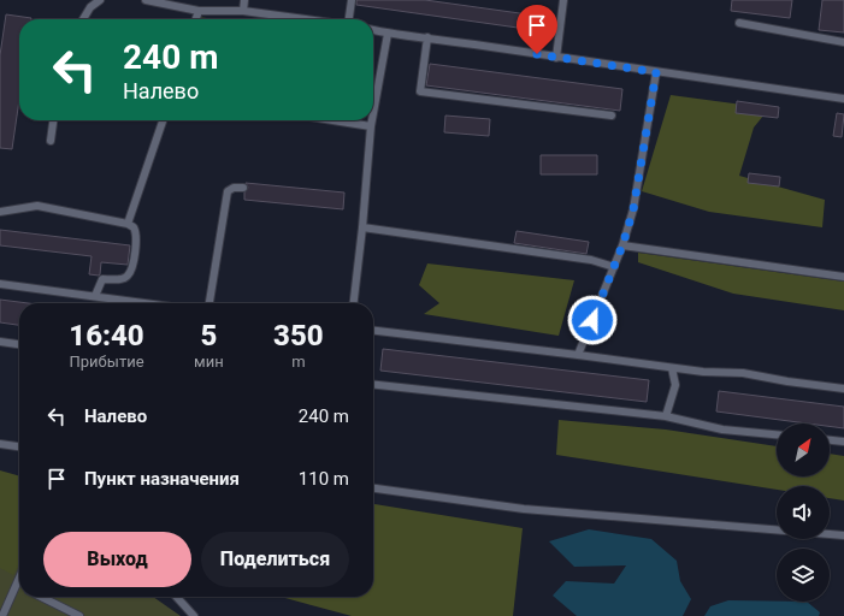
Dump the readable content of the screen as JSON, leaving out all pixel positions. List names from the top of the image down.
{
  "north": "top right",
  "page": {
    "turn": ["240 m", "Налево"],
    "eta": [
      "16:40",
      "Прибытие",
      "5",
      "мин",
      "350",
      "m"
    ],
    "list": [
      {
        "name": "Налево",
        "value": "240 m"
      },
      {
        "name": "Пункт назначения",
        "value": "110 m"
      }
    ],
    "buttons": ["Выход", "Поделиться"]
  }
}
